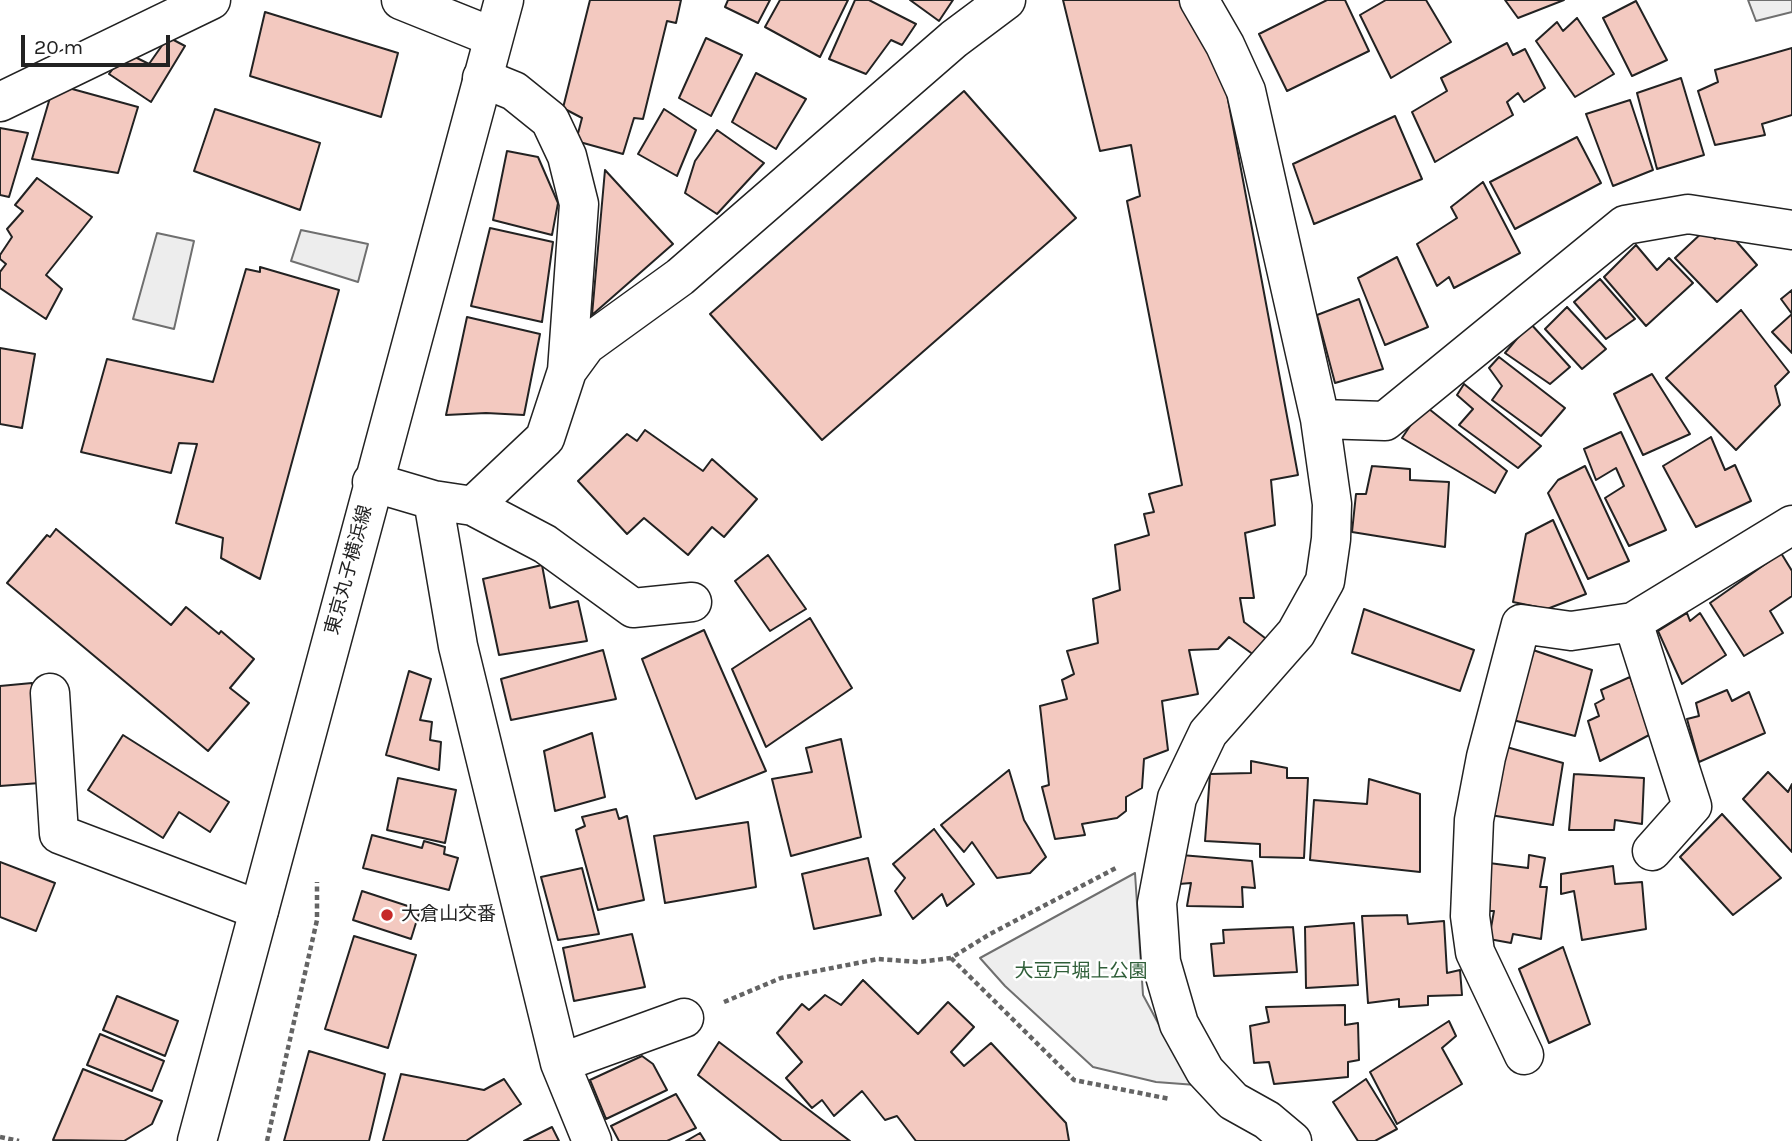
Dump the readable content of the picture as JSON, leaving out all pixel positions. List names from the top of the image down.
{
  "streets": {
    "street": ["東京丸子横浜線"]
  },
  "parks": ["大豆戸堀上公園"],
  "places": ["大倉山交番"],
  "scale_bar": "20 m"
}
